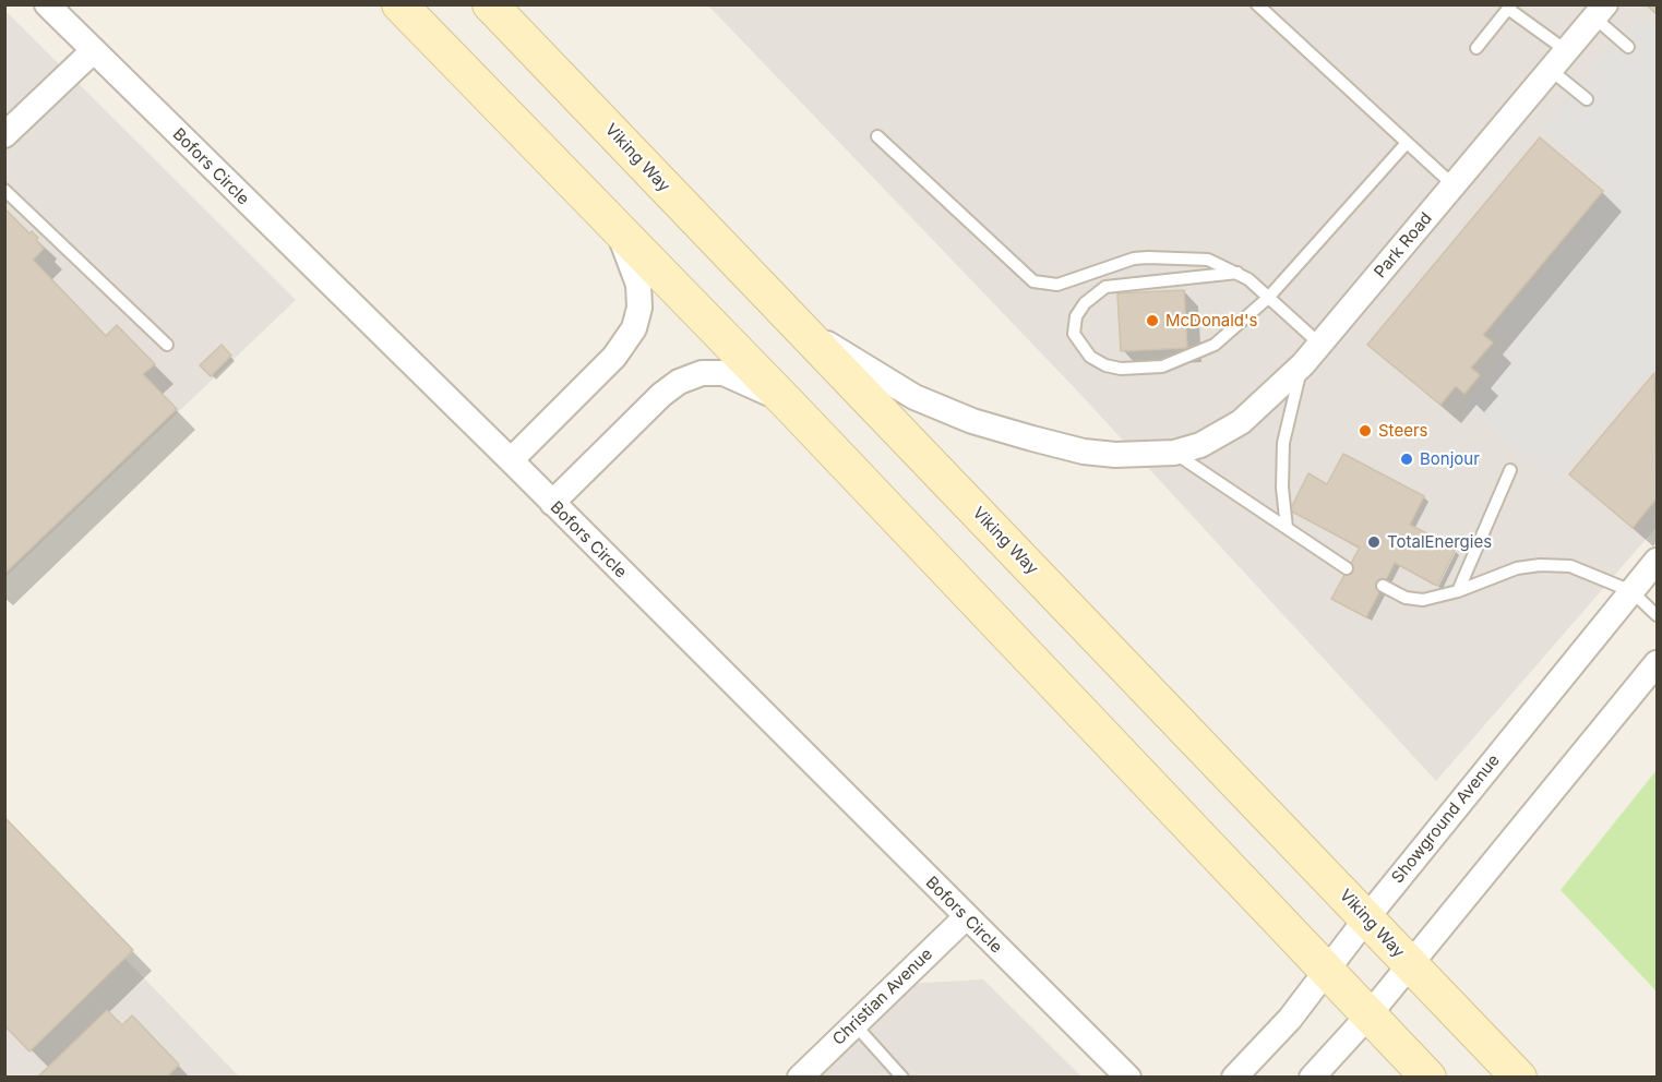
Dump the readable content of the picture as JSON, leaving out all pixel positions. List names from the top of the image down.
{
  "streets": {
    "main road": ["Viking Way"],
    "street": [
      "Bofors Circle",
      "Park Road",
      "Showground Avenue",
      "Christian Avenue"
    ]
  },
  "crossings": [
    ["Viking Way", "Park Road"],
    ["Viking Way", "Showground Avenue"],
    ["Bofors Circle", "Christian Avenue"]
  ],
  "places": [
    "McDonald's",
    "Steers",
    "Bonjour",
    "TotalEnergies"
  ]
}
